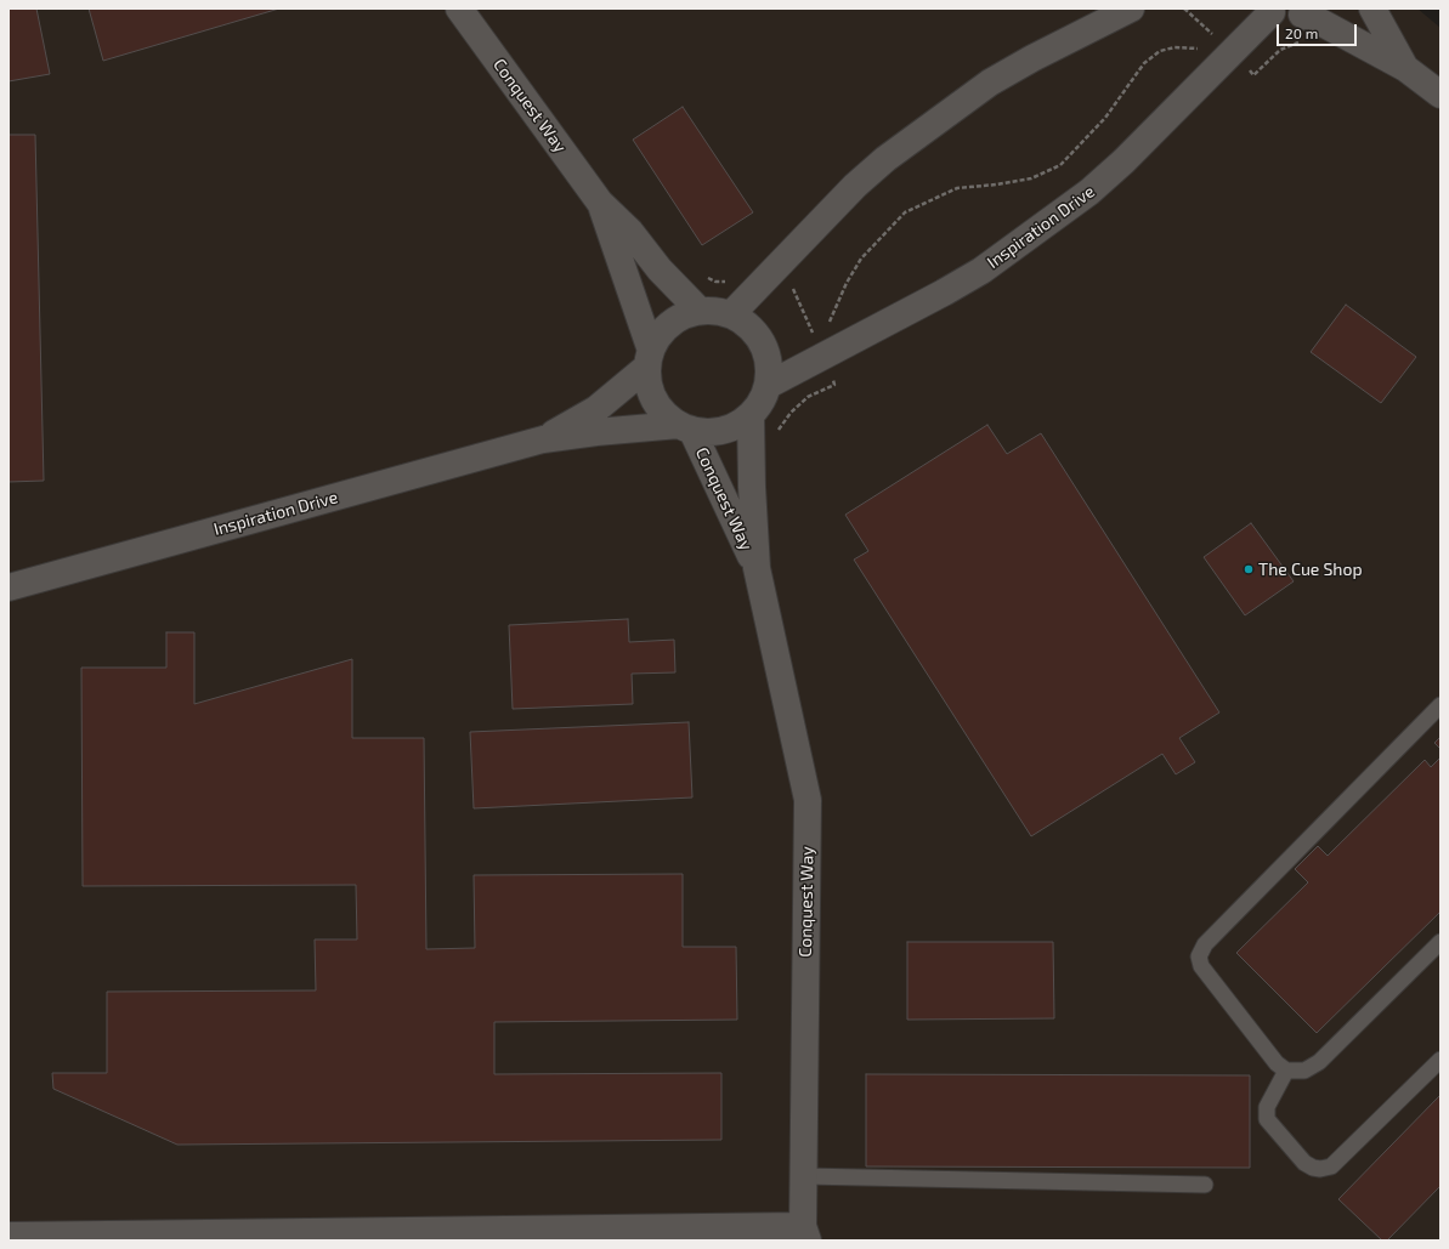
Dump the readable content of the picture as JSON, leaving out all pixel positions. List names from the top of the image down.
{
  "streets": {
    "street": ["Conquest Way", "Inspiration Drive"]
  },
  "crossings": [
    ["Conquest Way", "Inspiration Drive"]
  ],
  "places": ["The Cue Shop"],
  "scale_bar": "20 m"
}
